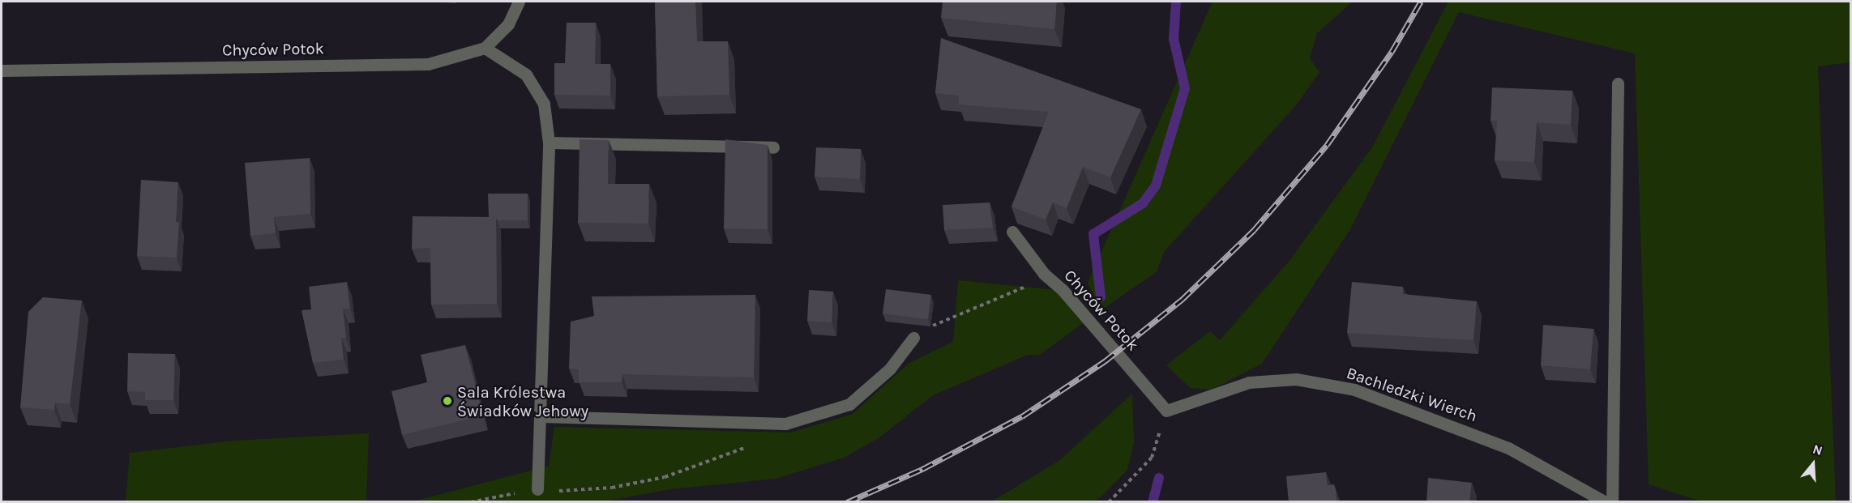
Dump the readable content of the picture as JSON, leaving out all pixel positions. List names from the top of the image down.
{
  "streets": {
    "street": ["Chyców Potok", "Bachledzki Wierch"]
  },
  "crossings": [
    ["Chyców Potok", "Bachledzki Wierch"]
  ],
  "places": ["Sala Królestwa Świadków Jehowy"],
  "north": "top"
}
